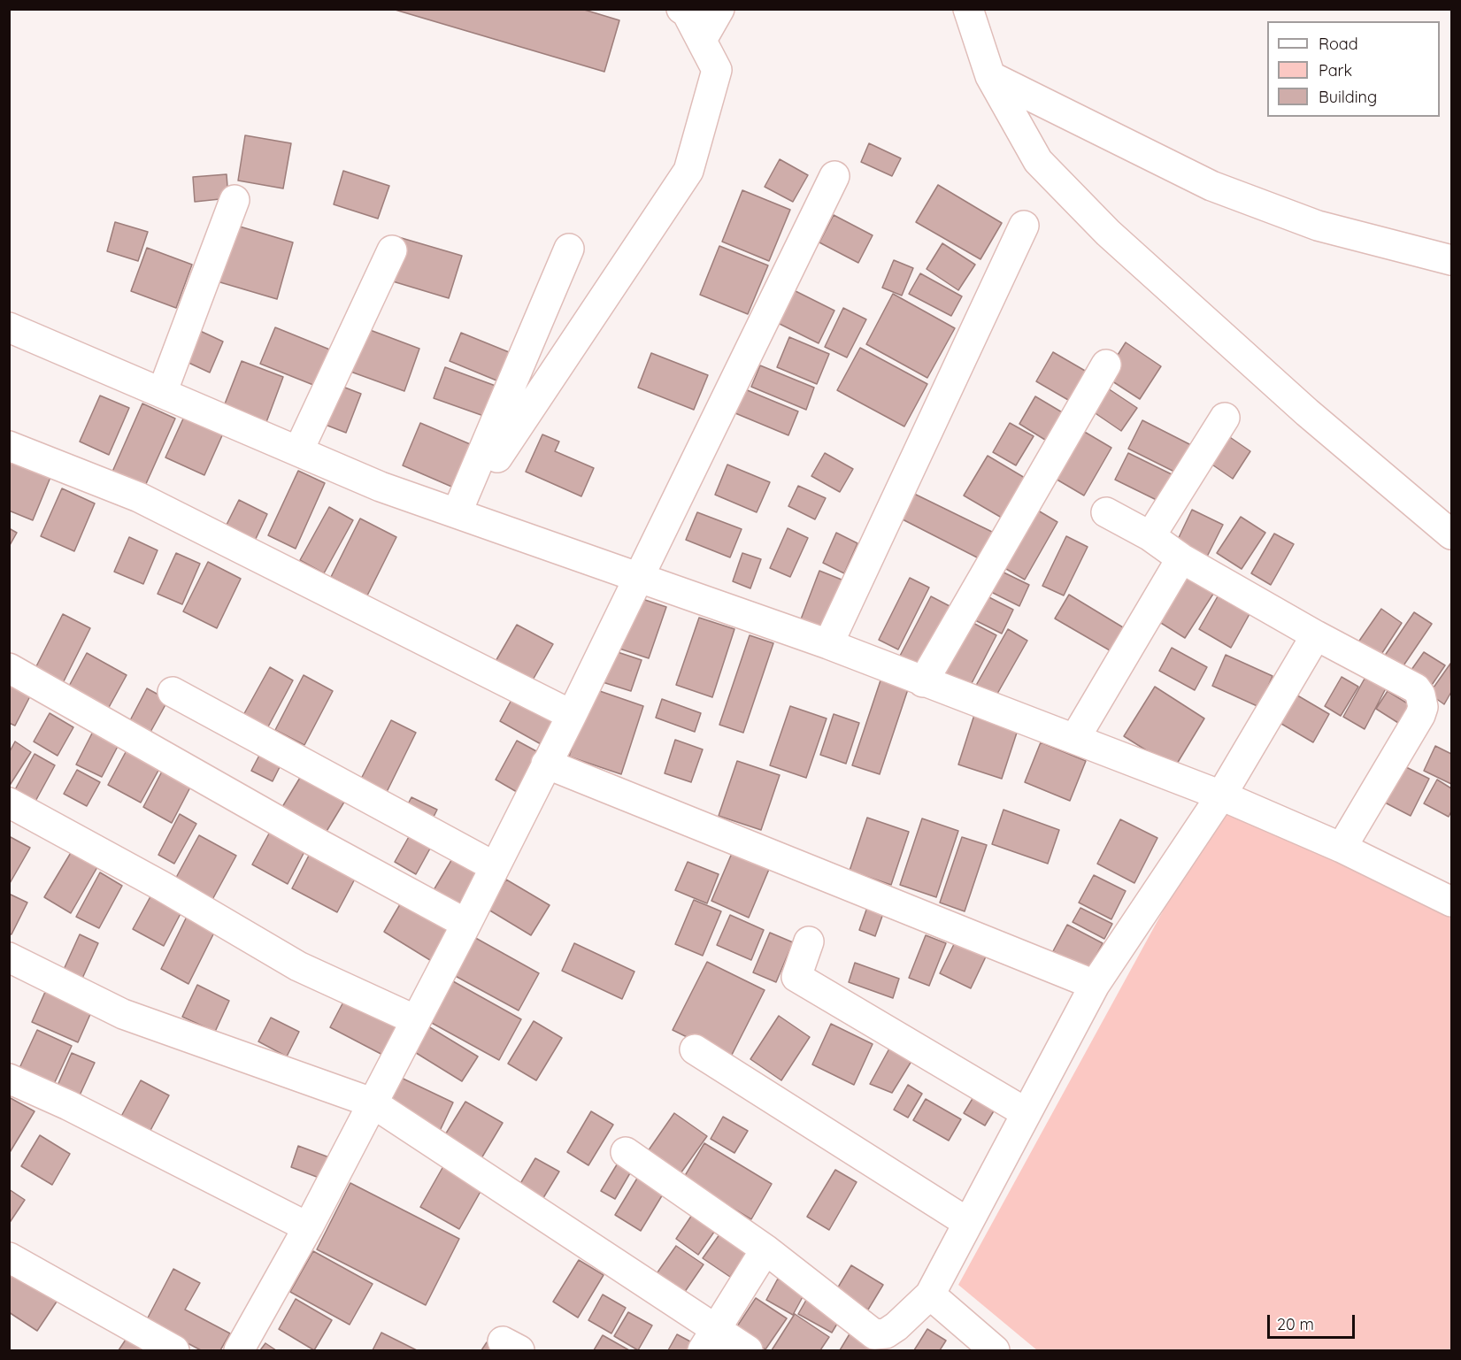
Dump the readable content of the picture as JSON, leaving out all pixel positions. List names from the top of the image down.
{
  "legend": ["Road", "Park", "Building"],
  "scale_bar": "20 m"
}
